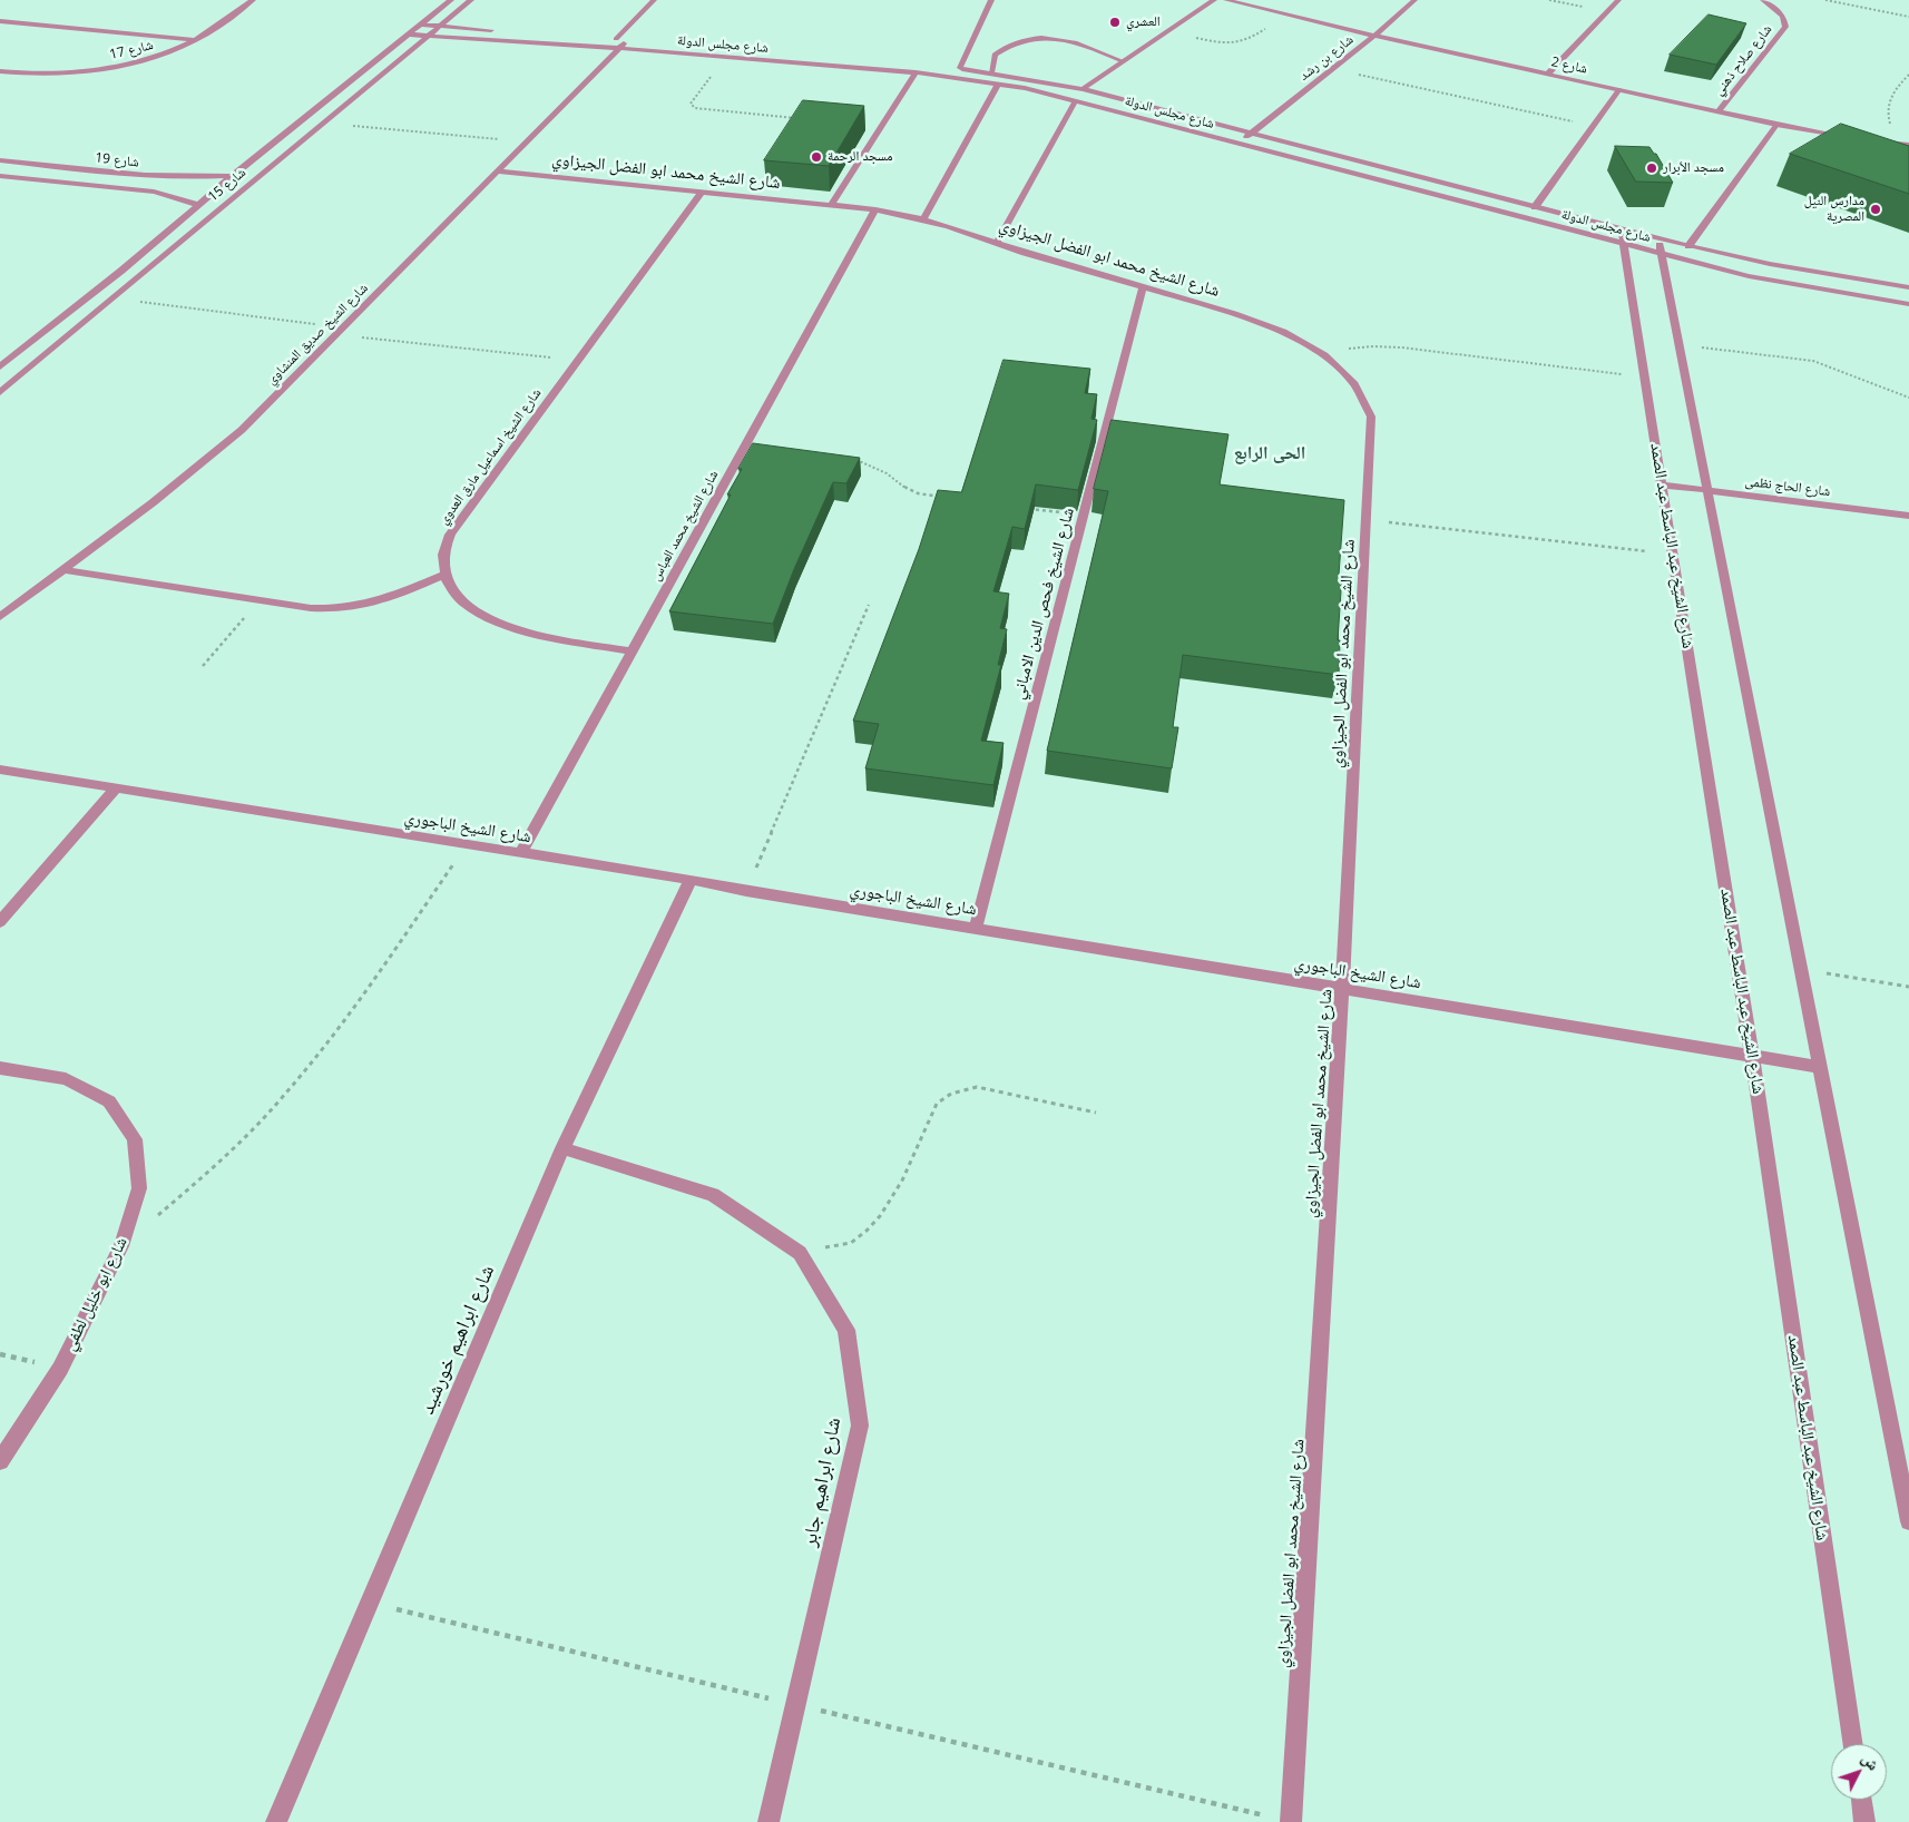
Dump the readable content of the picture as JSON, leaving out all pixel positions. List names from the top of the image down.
{
  "streets": {
    "street": [
      "شارع مجلس الدولة",
      "شارع 17",
      "شارع بن رشد",
      "شارع صلاح ذهني",
      "شارع 2",
      "شارع 19",
      "شارع الشيخ محمد ابو الفضل الجيزاوي",
      "شارع 15",
      "شارع الشيخ صديق المنشاوي",
      "شارع الشيخ اسماعيل مارق العدوي",
      "شارع الحاج نظمى",
      "شارع الشيخ محمد العباس",
      "شارع الشيخ عبد الباسط عبد الصمد",
      "شارع الشيخ فحص الدين الامباني",
      "شارع الشيخ الباجوري",
      "شارع ابو خليل لطفي",
      "شارع ابراهيم خورشيد",
      "شارع ابراهيم جابر"
    ]
  },
  "crossings": [
    ["شارع مجلس الدولة", "شارع بن رشد"],
    ["شارع مجلس الدولة", "شارع 15"],
    ["شارع مجلس الدولة", "شارع الشيخ صديق المنشاوي"],
    ["شارع مجلس الدولة", "شارع الشيخ عبد الباسط عبد الصمد"],
    ["شارع بن رشد", "شارع 2"],
    ["شارع صلاح ذهني", "شارع 2"],
    ["شارع 19", "شارع 15"],
    ["شارع الشيخ محمد ابو الفضل الجيزاوي", "شارع الشيخ صديق المنشاوي"],
    ["شارع الشيخ محمد ابو الفضل الجيزاوي", "شارع الشيخ اسماعيل مارق العدوي"],
    ["شارع الشيخ محمد ابو الفضل الجيزاوي", "شارع الشيخ محمد العباس"],
    ["شارع الشيخ محمد ابو الفضل الجيزاوي", "شارع الشيخ فحص الدين الامباني"],
    ["شارع الشيخ محمد ابو الفضل الجيزاوي", "شارع الشيخ الباجوري"],
    ["شارع الحاج نظمى", "شارع الشيخ عبد الباسط عبد الصمد"],
    ["شارع الشيخ محمد العباس", "شارع الشيخ الباجوري"],
    ["شارع الشيخ عبد الباسط عبد الصمد", "شارع الشيخ الباجوري"],
    ["شارع الشيخ فحص الدين الامباني", "شارع الشيخ الباجوري"],
    ["شارع الشيخ الباجوري", "شارع ابراهيم خورشيد"],
    ["شارع ابراهيم خورشيد", "شارع ابراهيم جابر"]
  ],
  "districts": ["الحى الرابع"],
  "places": [
    "العشري",
    "مسجد الرحمة",
    "مسجد الأبرار",
    "مدارس النيل المصرية"
  ],
  "north": "top right"
}
